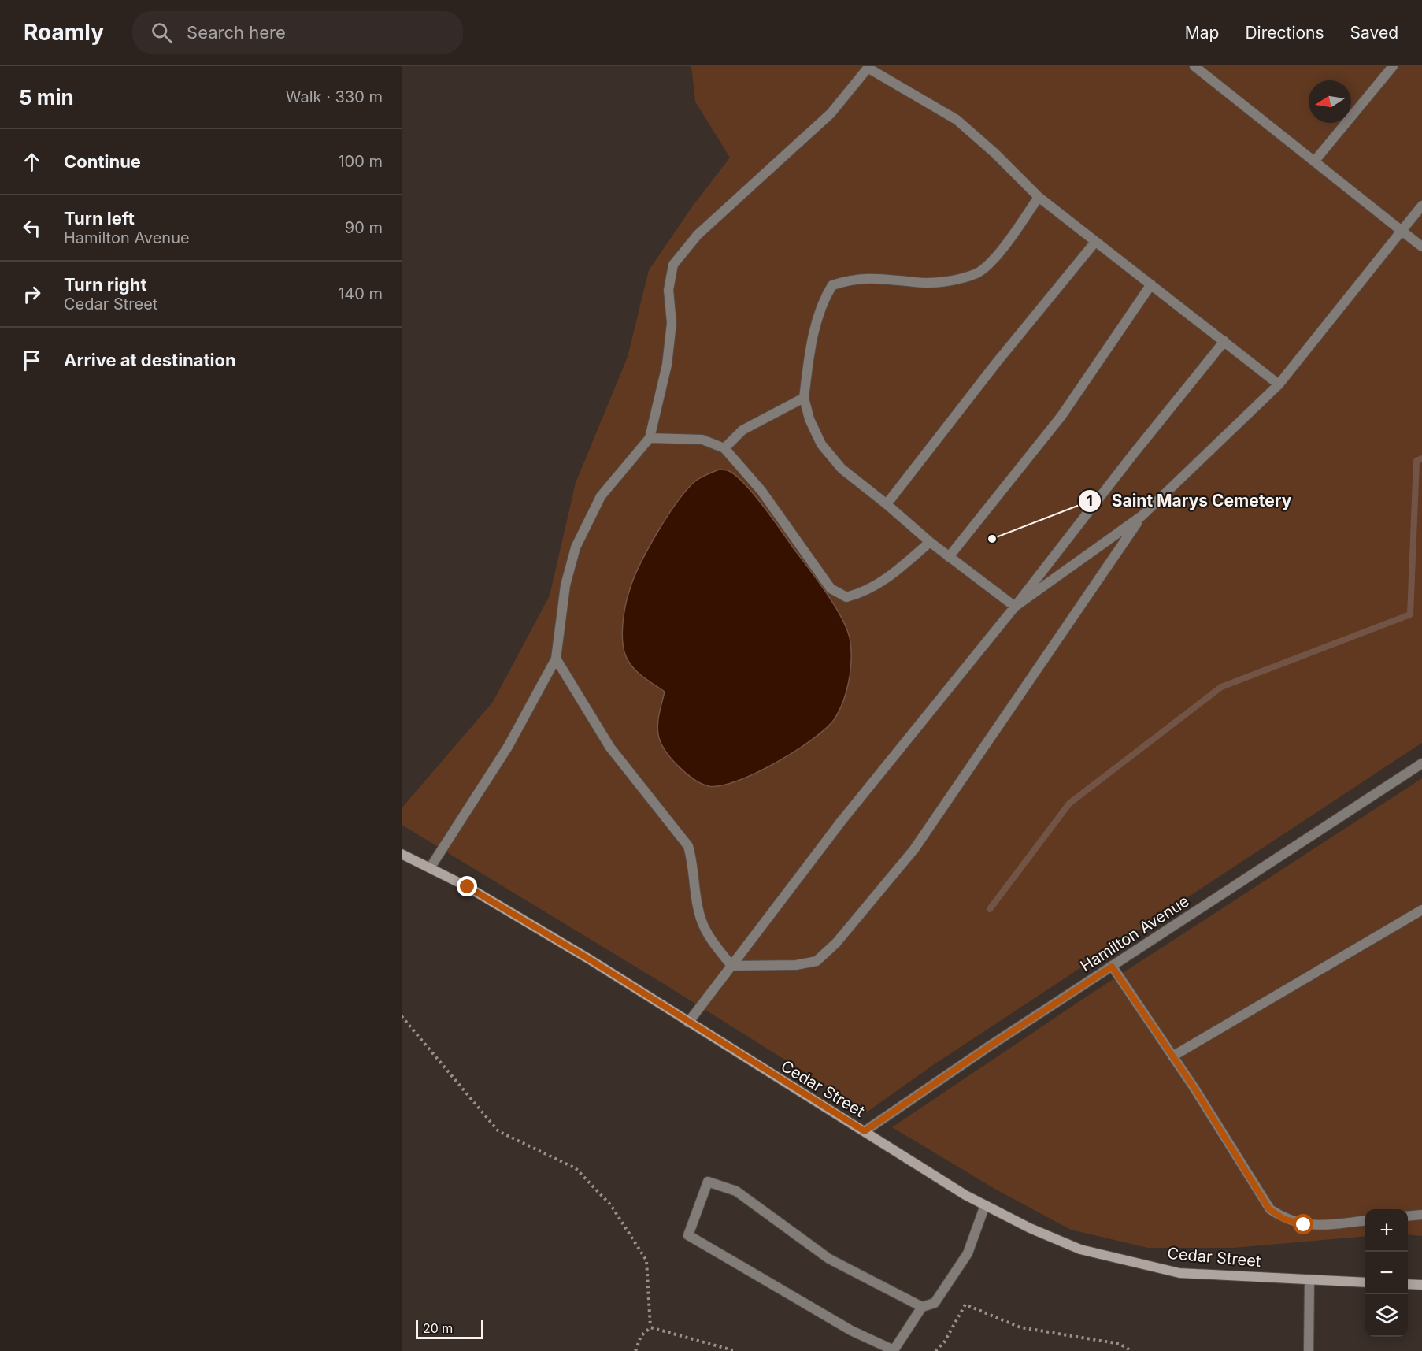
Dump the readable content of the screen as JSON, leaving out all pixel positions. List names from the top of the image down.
{
  "streets": {
    "main road": ["Cedar Street"],
    "street": ["Hamilton Avenue"]
  },
  "crossings": [
    ["Hamilton Avenue", "Cedar Street"]
  ],
  "places": ["Saint Marys Cemetery"],
  "scale_bar": "20 m",
  "north": "left",
  "page": {
    "header": "Roamly",
    "search": "Search here",
    "nav": ["Map", "Directions", "Saved"],
    "heading": ["5 min", "Walk · 330 m"],
    "list": [
      ["Continue", "100 m"],
      ["Turn left", "Hamilton Avenue", "90 m"],
      ["Turn right", "Cedar Street", "140 m"],
      "Arrive at destination"
    ],
    "map_buttons": ["+", "−"],
    "scale": "20 m"
  }
}
